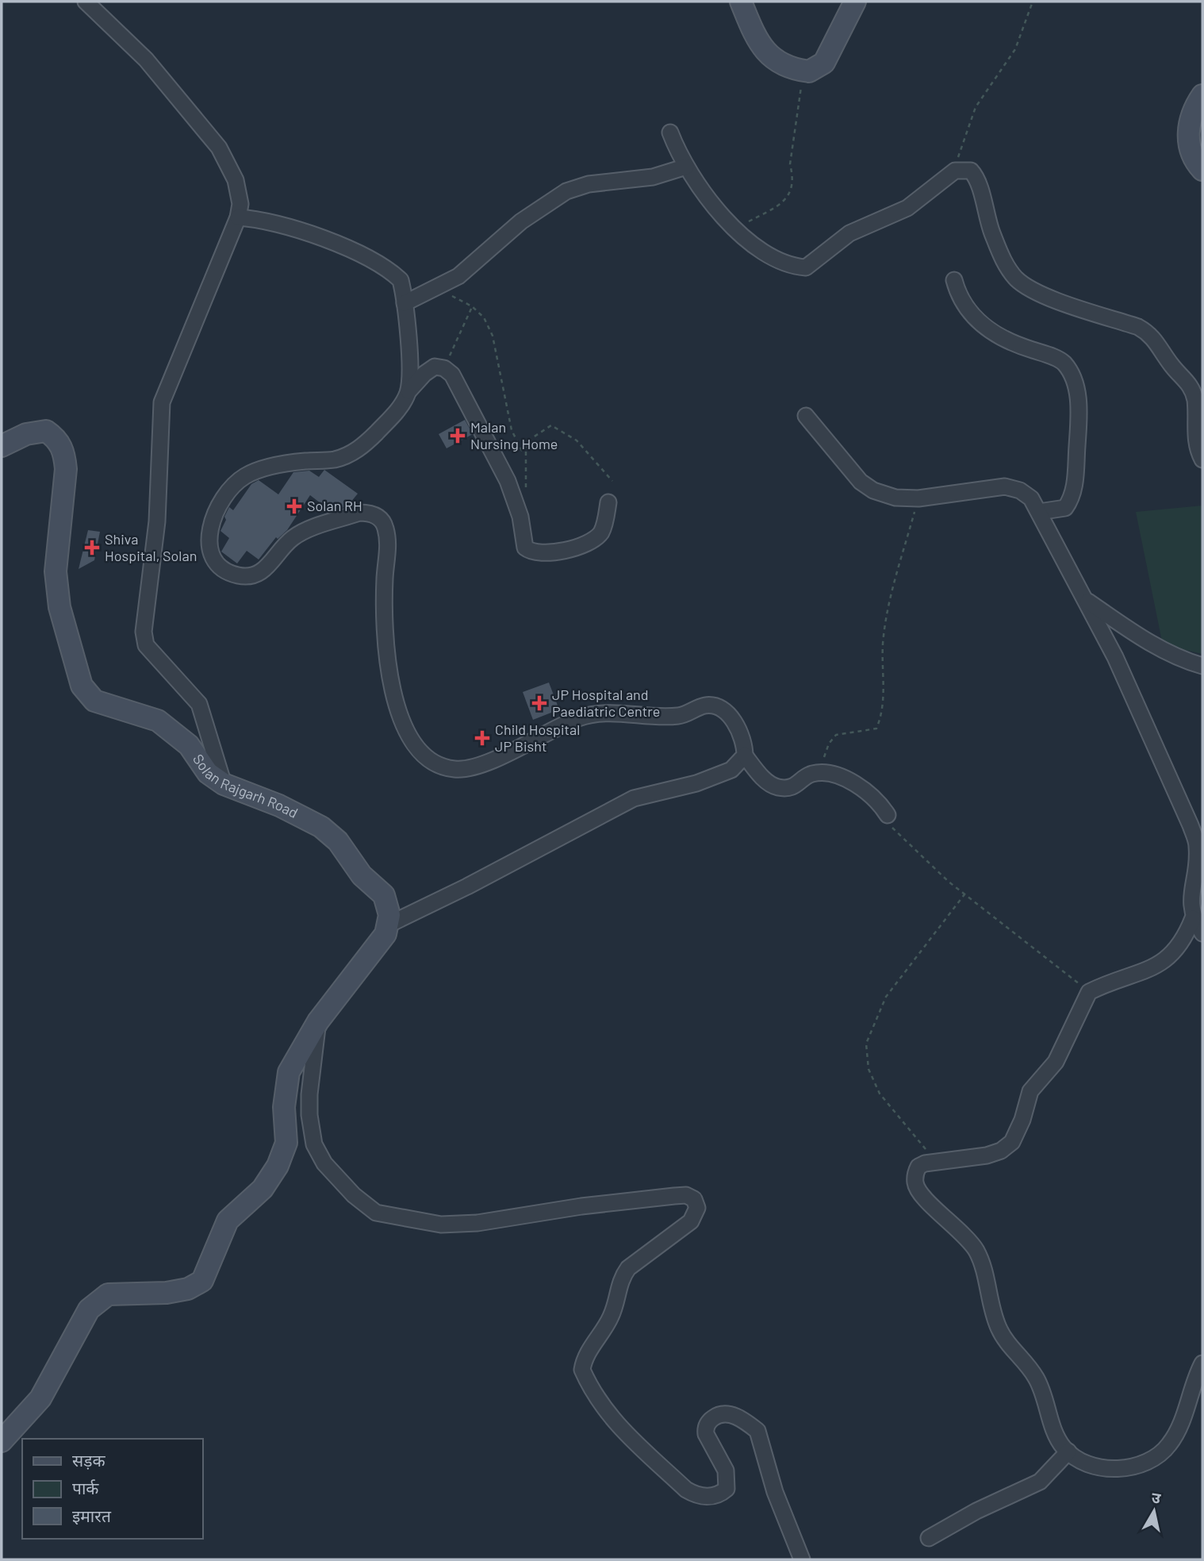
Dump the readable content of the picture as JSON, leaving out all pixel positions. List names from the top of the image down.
{
  "streets": {
    "main road": ["Solan Rajgarh Road"]
  },
  "places": {
    "health": [
      "Malan Nursing Home",
      "Solan RH",
      "Shiva Hospital, Solan",
      "JP Hospital and Paediatric Centre",
      "Child Hospital JP Bisht"
    ]
  },
  "legend": ["सड़क", "पार्क", "इमारत"],
  "north": "top"
}
